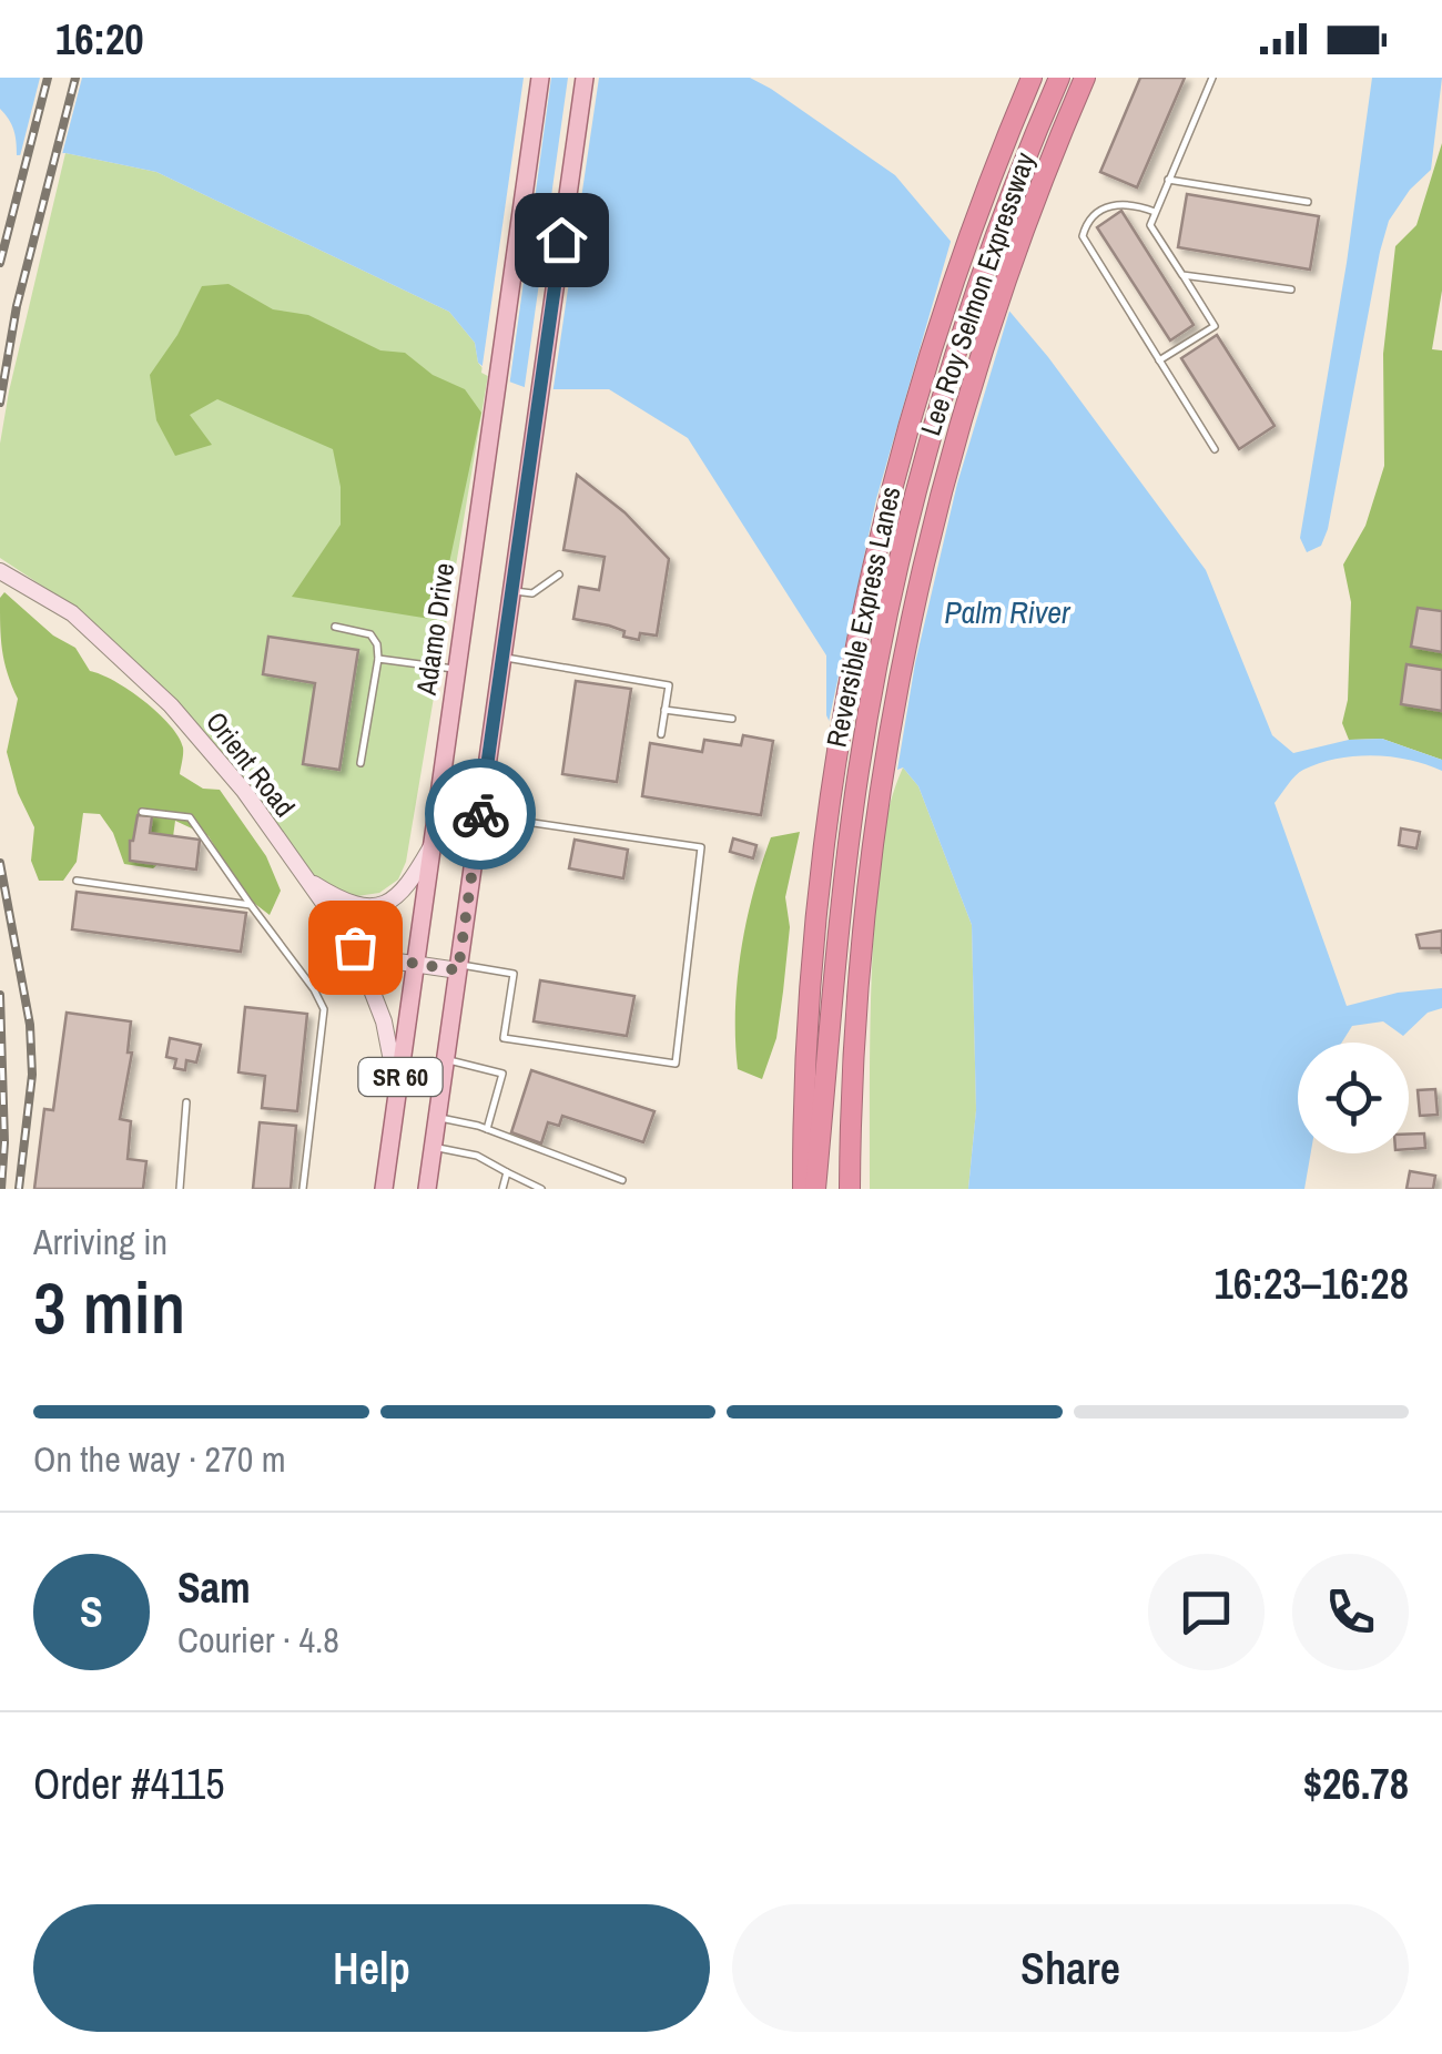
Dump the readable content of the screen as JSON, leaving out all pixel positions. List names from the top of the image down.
{
  "streets": {
    "highway": ["Lee Roy Selmon Expressway", "Reversible Express Lanes"],
    "main road": ["Adamo Drive", "SR 60"],
    "street": ["Orient Road"]
  },
  "crossings": [
    ["Adamo Drive", "Orient Road"]
  ],
  "water": ["Palm River"],
  "page": {
    "status": "16:20",
    "heading": ["3 min", "Arriving in", "16:23–16:28"],
    "panel": [
      "Sam",
      "Courier · 4.8",
      "Order #4115",
      "$26.78"
    ],
    "bar": "On the way · 270 m",
    "round": "S",
    "buttons": ["Help", "Share"]
  }
}
